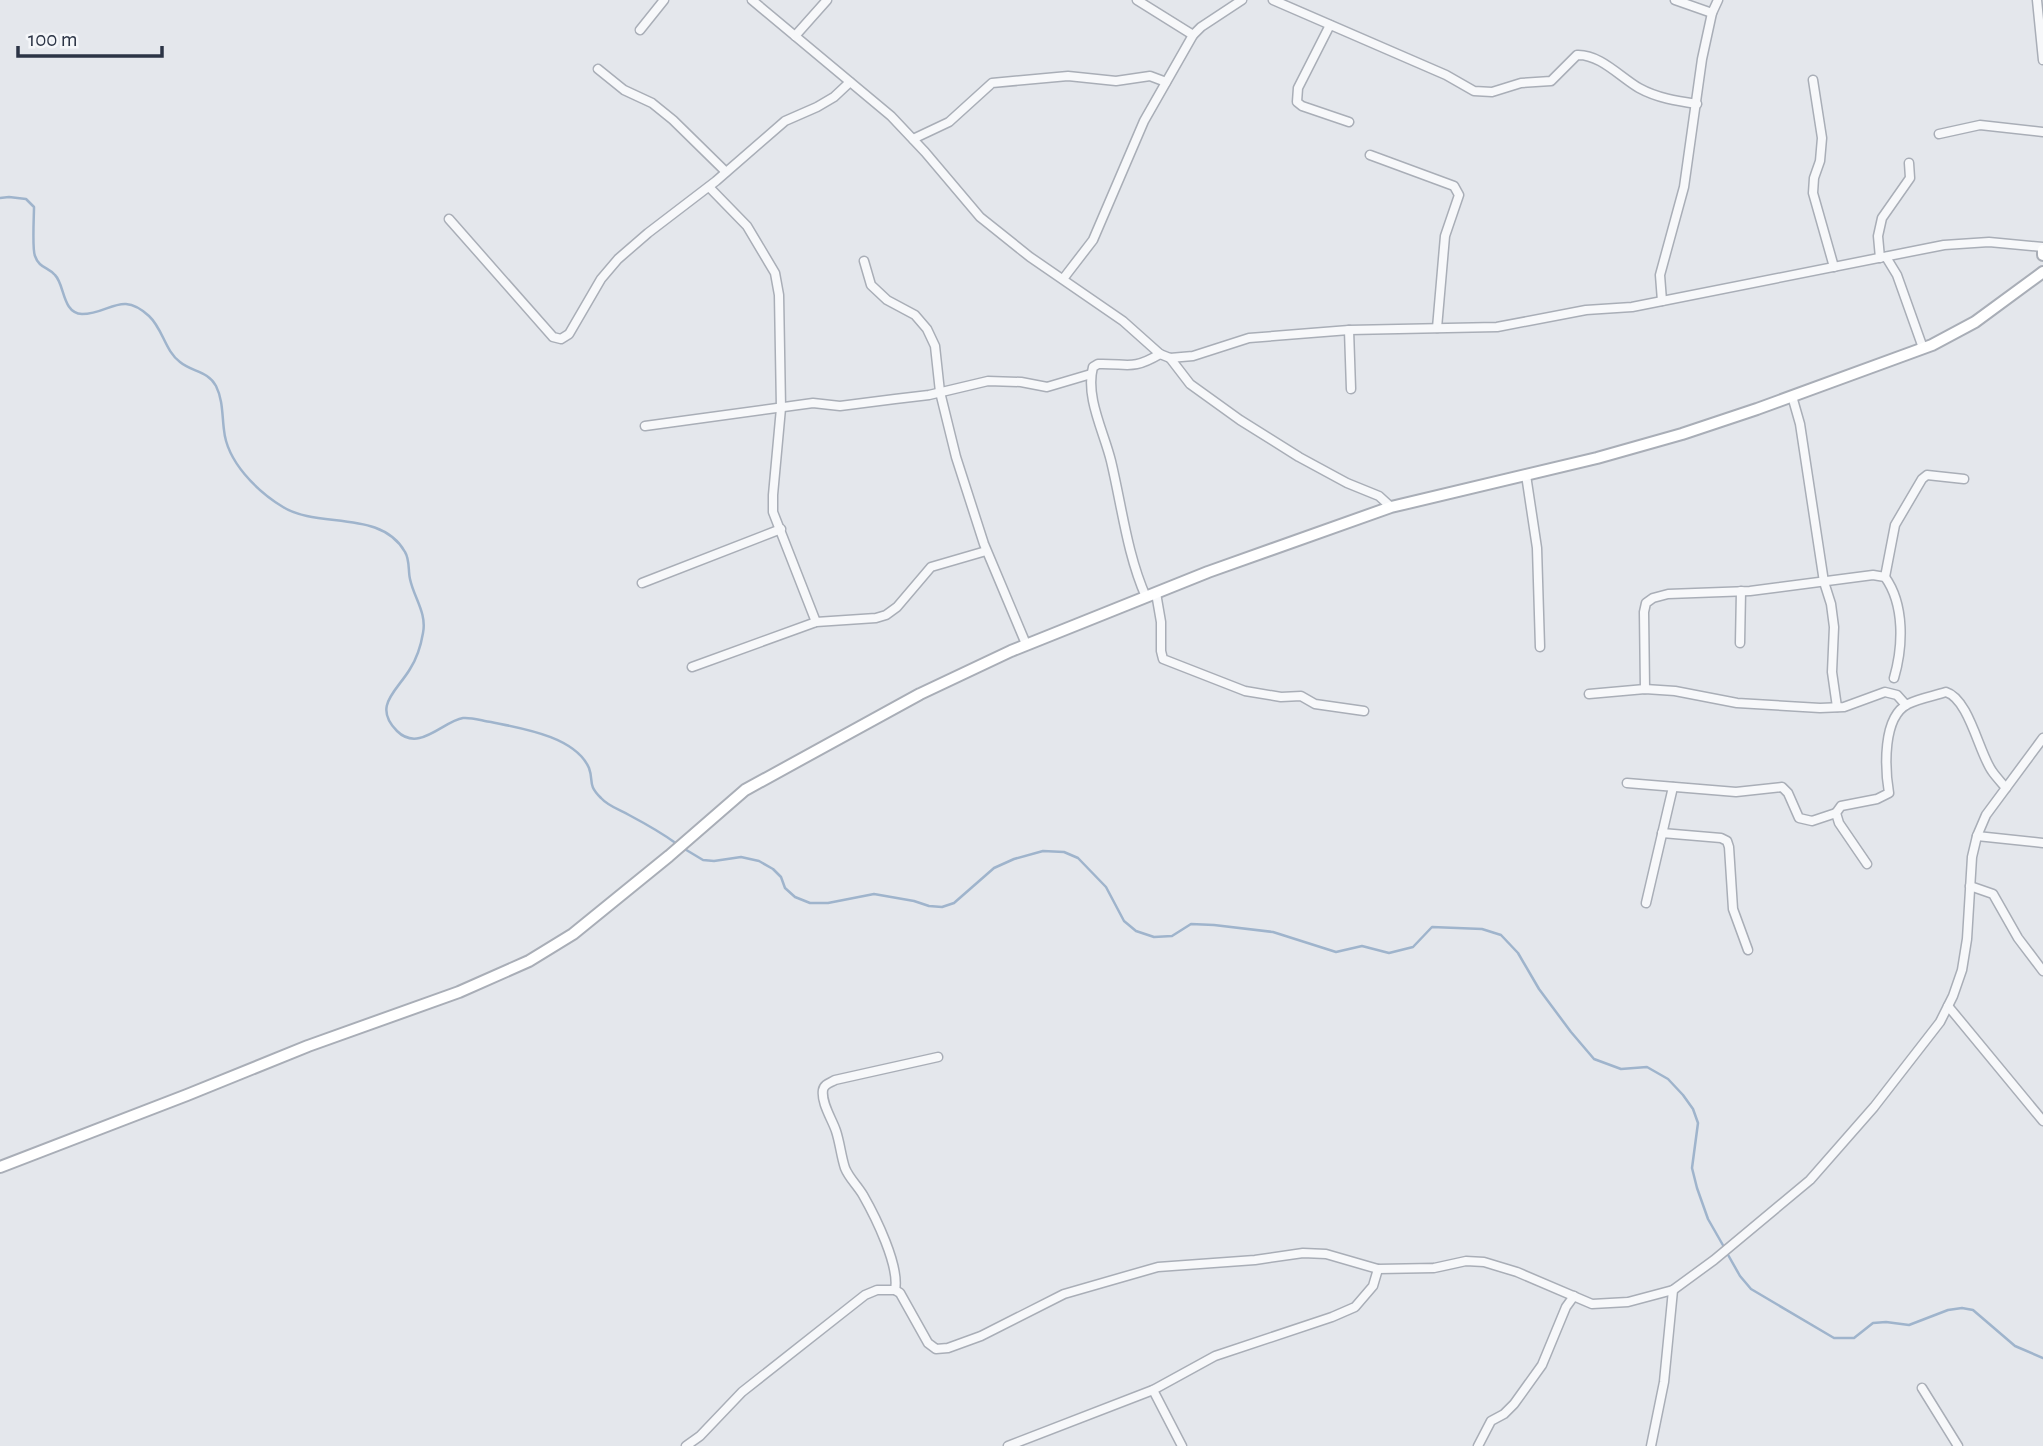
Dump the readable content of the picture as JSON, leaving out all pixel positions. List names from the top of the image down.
{
  "scale_bar": "100 m"
}
